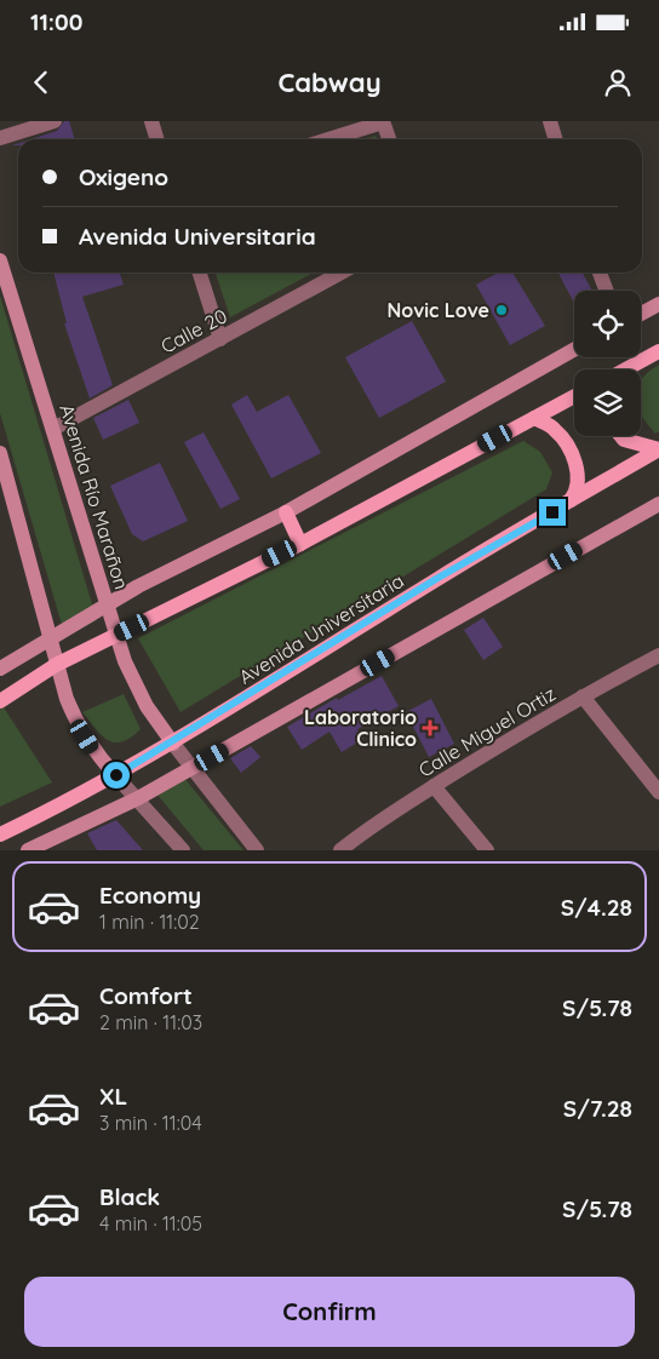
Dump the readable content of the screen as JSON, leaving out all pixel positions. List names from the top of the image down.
{
  "streets": {
    "main road": ["Avenida Río Marañon", "Avenida Universitaria"],
    "street": ["Calle 20", "Calle Miguel Ortiz"]
  },
  "crossings": [
    ["Calle 20", "Avenida Río Marañon"],
    ["Avenida Río Marañon", "Avenida Universitaria"]
  ],
  "places": {
    "other": ["Novic Love"],
    "health": ["Laboratorio Clinico"]
  },
  "page": {
    "status": "11:00",
    "header": "Cabway",
    "banner": ["Oxigeno", "Avenida Universitaria"],
    "list": [
      {
        "name": "Economy",
        "note": "1 min · 11:02",
        "value": "S/4.28"
      },
      {
        "name": "Comfort",
        "note": "2 min · 11:03",
        "value": "S/5.78"
      },
      {
        "name": "XL",
        "note": "3 min · 11:04",
        "value": "S/7.28"
      },
      {
        "name": "Black",
        "note": "4 min · 11:05",
        "value": "S/5.78"
      }
    ],
    "buttons": "Confirm"
  }
}
